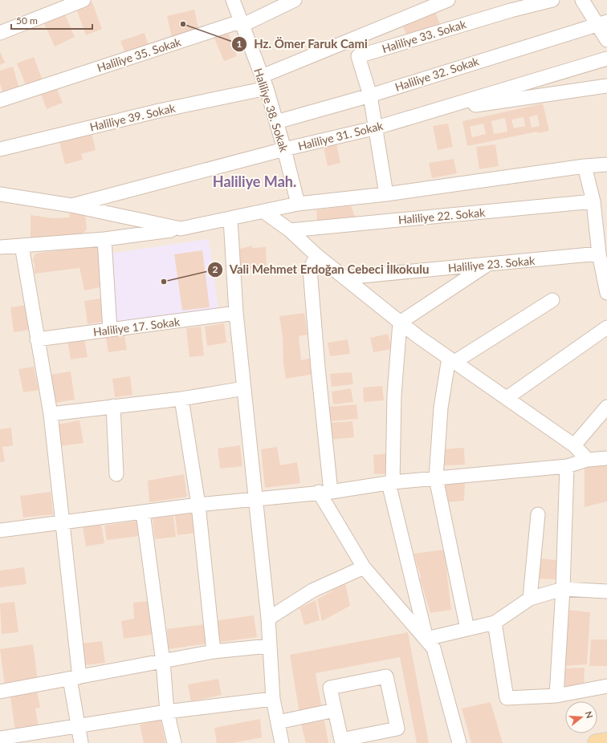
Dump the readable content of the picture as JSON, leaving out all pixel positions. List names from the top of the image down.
{
  "streets": {
    "street": [
      "Haliliye 33. Sokak",
      "Haliliye 35. Sokak",
      "Haliliye 32. Sokak",
      "Haliliye 38. Sokak",
      "Haliliye 39. Sokak",
      "Haliliye 31. Sokak",
      "Haliliye 22. Sokak",
      "Haliliye 23. Sokak",
      "Haliliye 17. Sokak"
    ]
  },
  "crossings": [
    ["Haliliye 35. Sokak", "Haliliye 38. Sokak"],
    ["Haliliye 32. Sokak", "Haliliye 38. Sokak"],
    ["Haliliye 38. Sokak", "Haliliye 39. Sokak"],
    ["Haliliye 38. Sokak", "Haliliye 31. Sokak"]
  ],
  "districts": ["Haliliye Mah."],
  "places": ["Hz. Ömer Faruk Cami", "Vali Mehmet Erdoğan Cebeci İlkokulu"],
  "scale_bar": "50 m",
  "north": "right"
}
